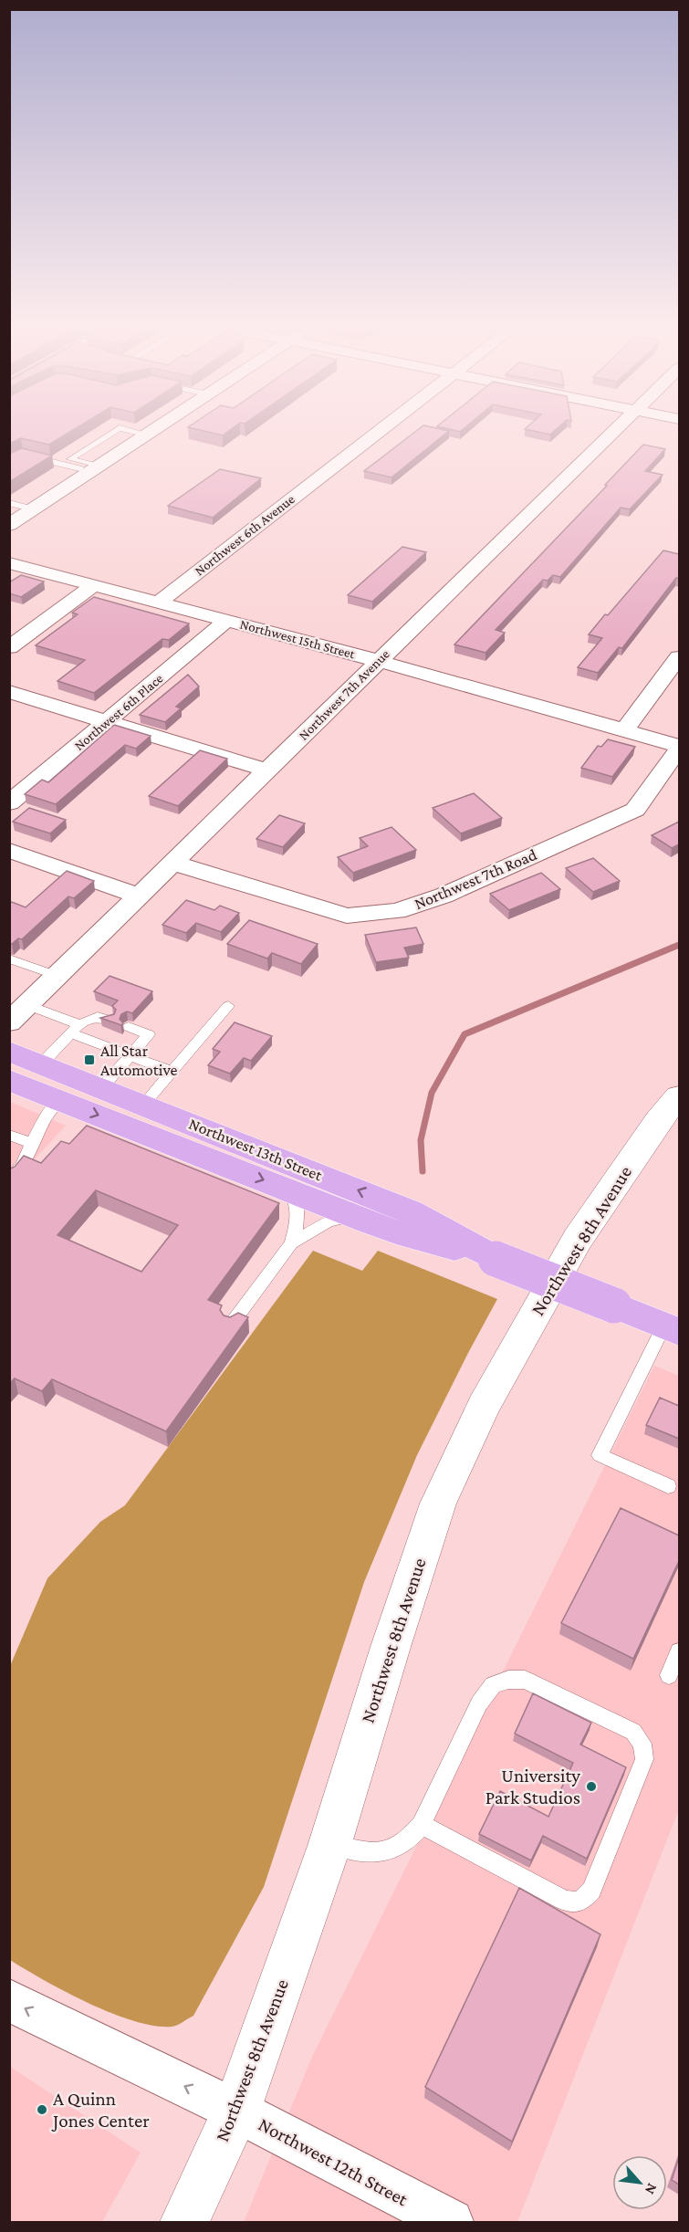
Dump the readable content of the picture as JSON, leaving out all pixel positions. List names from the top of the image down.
{
  "streets": {
    "main road": ["Northwest 13th Street"],
    "street": [
      "Northwest 6th Avenue",
      "Northwest 15th Street",
      "Northwest 7th Avenue",
      "Northwest 6th Place",
      "Northwest 7th Road",
      "Northwest 8th Avenue",
      "Northwest 12th Street"
    ]
  },
  "crossings": [
    ["Northwest 6th Avenue", "Northwest 15th Street"],
    ["Northwest 15th Street", "Northwest 7th Avenue"],
    ["Northwest 15th Street", "Northwest 6th Place"],
    ["Northwest 15th Street", "Northwest 7th Road"],
    ["Northwest 7th Avenue", "Northwest 7th Road"],
    ["Northwest 8th Avenue", "Northwest 12th Street"]
  ],
  "one_way": ["Northwest 12th Street"],
  "places": {
    "transit": ["All Star Automotive"],
    "other": ["University Park Studios", "A Quinn Jones Center"]
  },
  "north": "bottom right"
}
